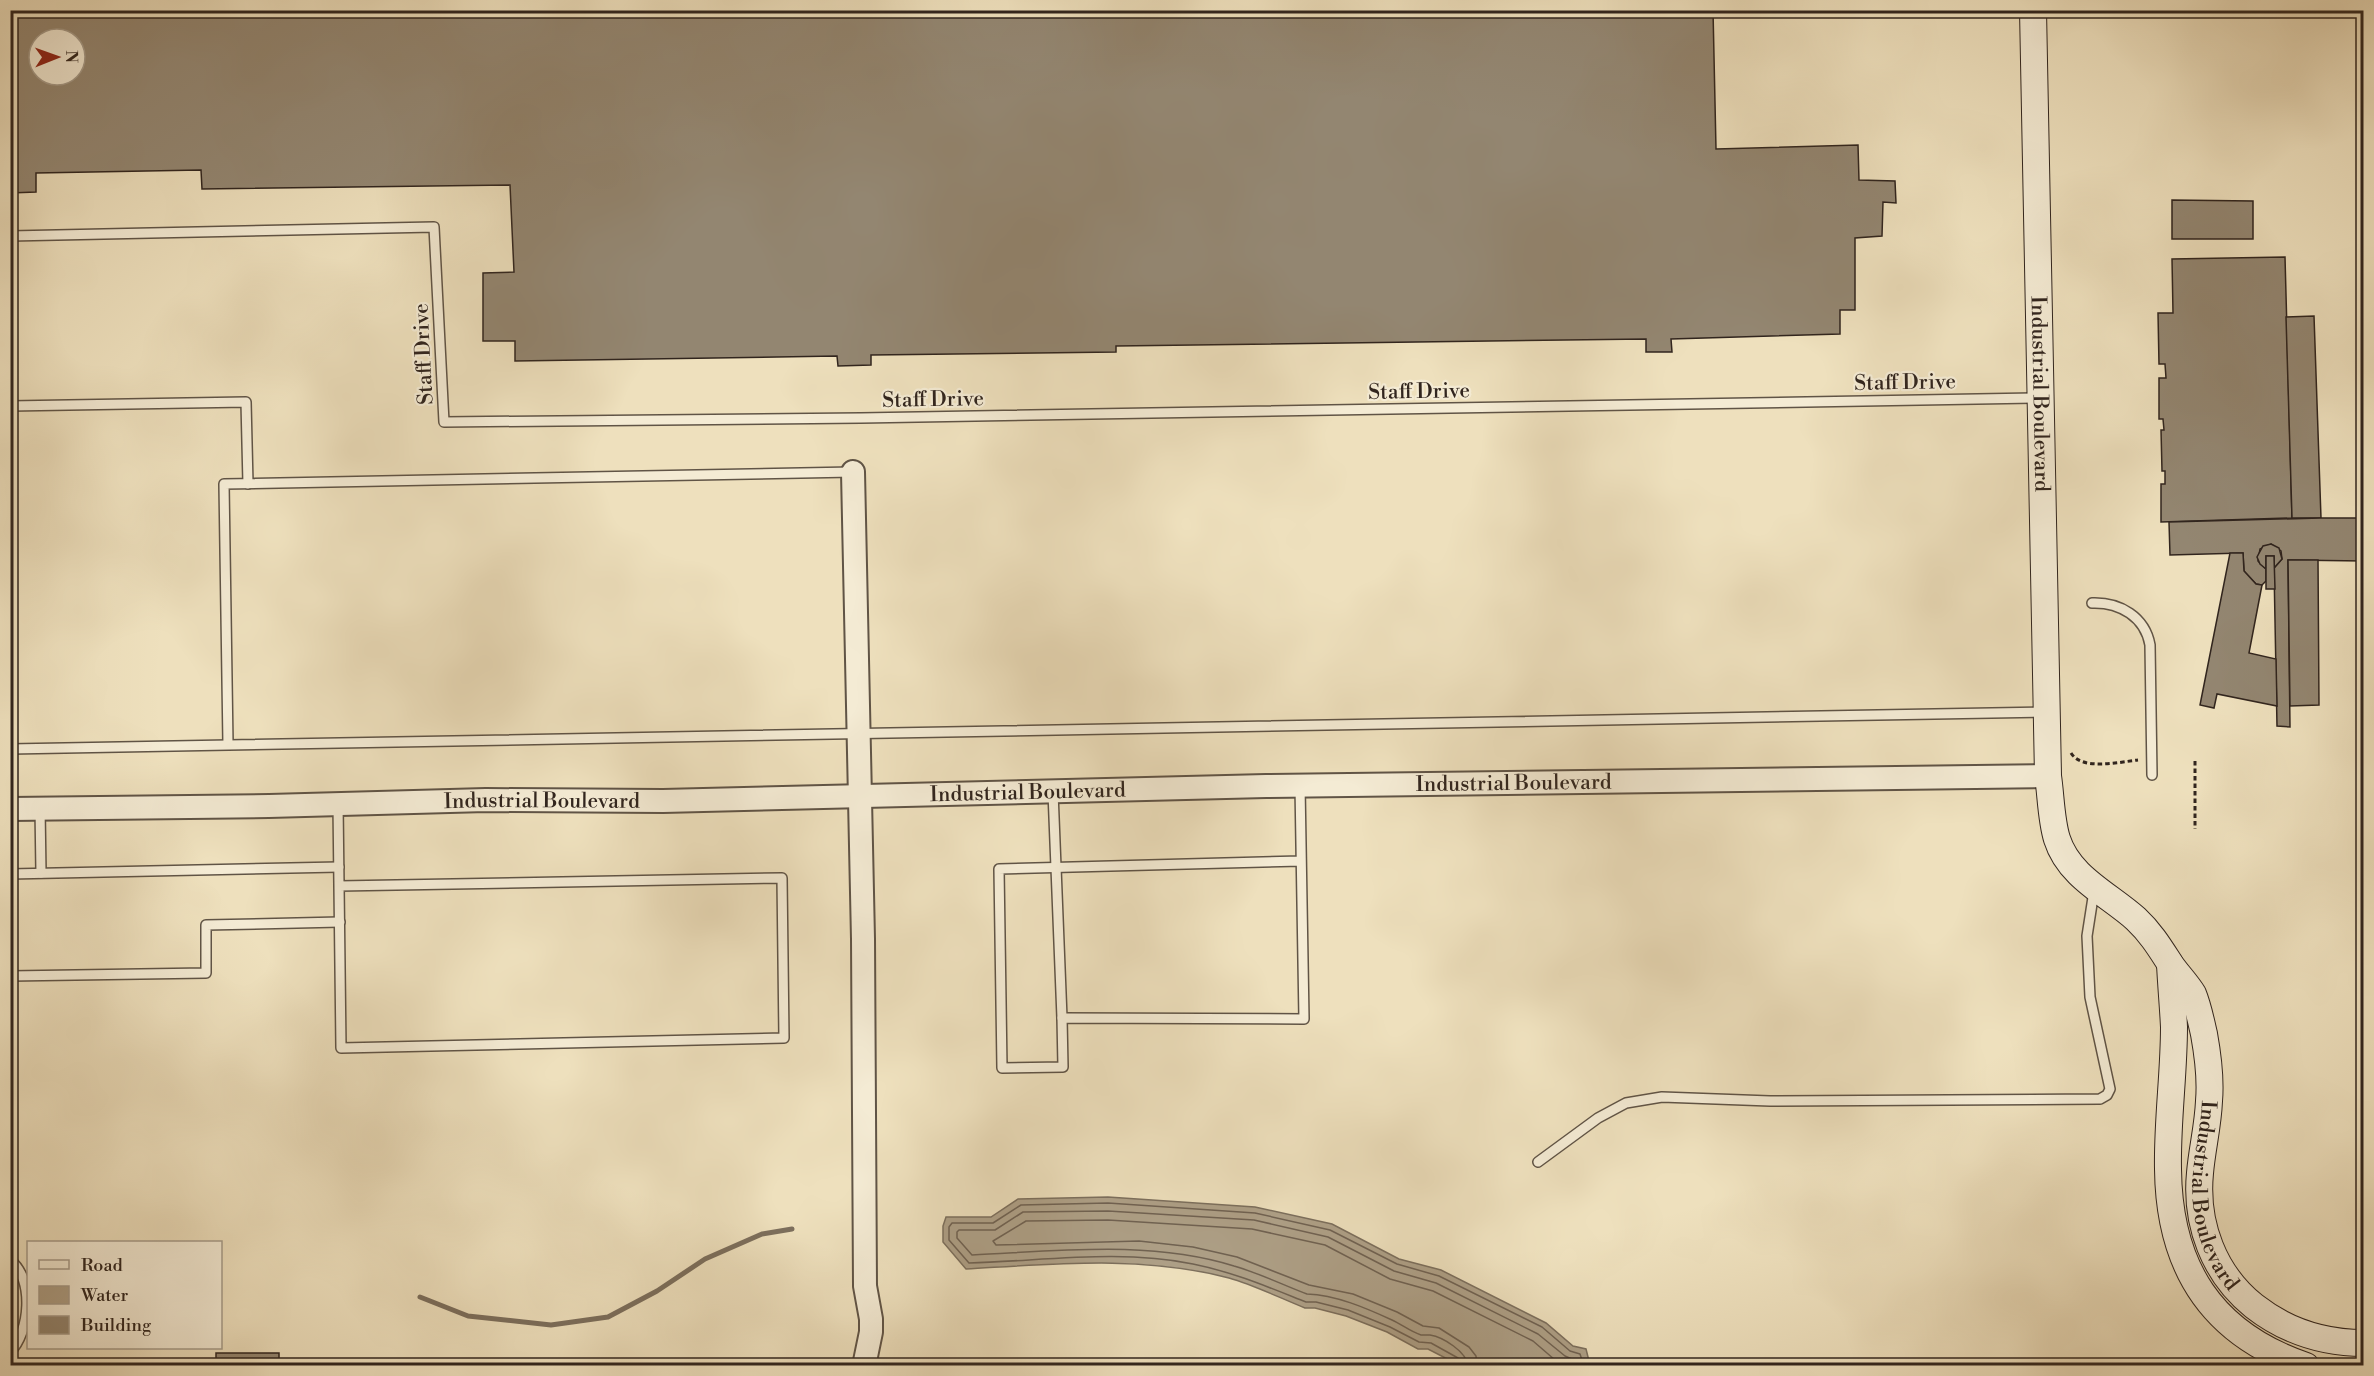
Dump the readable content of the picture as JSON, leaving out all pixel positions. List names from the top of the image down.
{
  "streets": {
    "main road": ["Industrial Boulevard"],
    "lane": ["Staff Drive"]
  },
  "crossings": [
    ["Staff Drive", "Industrial Boulevard"]
  ],
  "legend": ["Road", "Water", "Building"],
  "north": "right"
}
